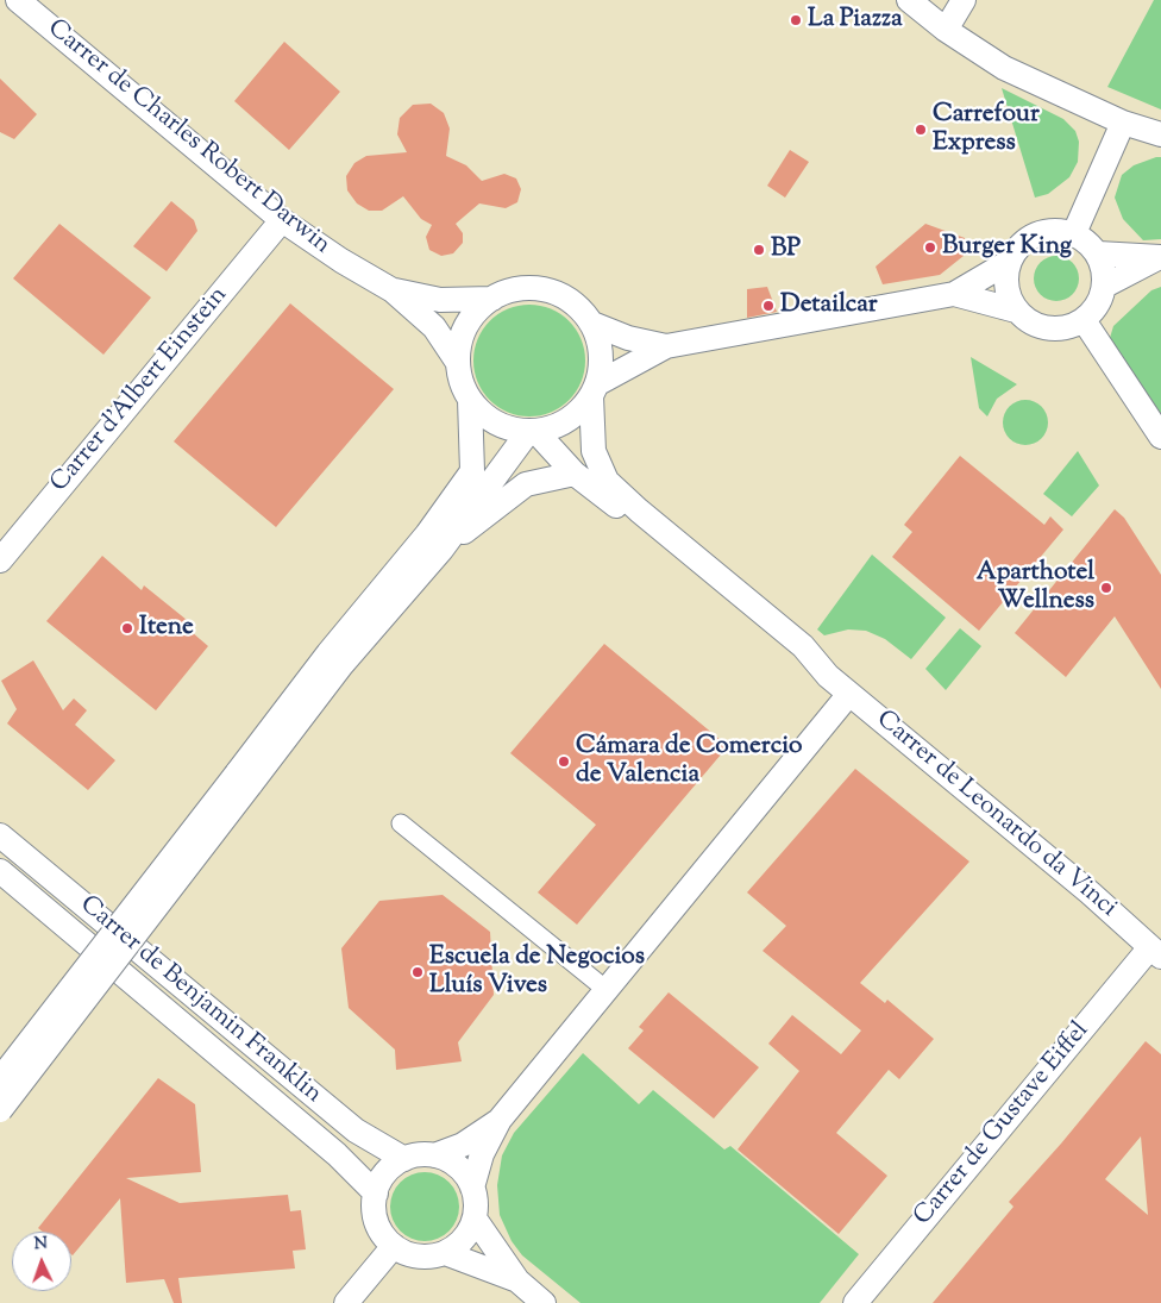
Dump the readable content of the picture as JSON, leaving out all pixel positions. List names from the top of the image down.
{
  "streets": {
    "street": [
      "Carrer de Charles Robert Darwin",
      "Carrer d'Albert Einstein",
      "Carrer de Leonardo da Vinci",
      "Carrer de Benjamin Franklin",
      "Carrer de Gustave Eiffel"
    ]
  },
  "crossings": [
    ["Carrer de Charles Robert Darwin", "Carrer d'Albert Einstein"],
    ["Carrer de Charles Robert Darwin", "Carrer de Leonardo da Vinci"],
    ["Carrer de Leonardo da Vinci", "Carrer de Gustave Eiffel"]
  ],
  "places": [
    "La Piazza",
    "Carrefour Express",
    "Burger King",
    "BP",
    "Detailcar",
    "Aparthotel Wellness",
    "Itene",
    "Cámara de Comercio de Valencia",
    "Escuela de Negocios Lluís Vives"
  ],
  "north": "top"
}
